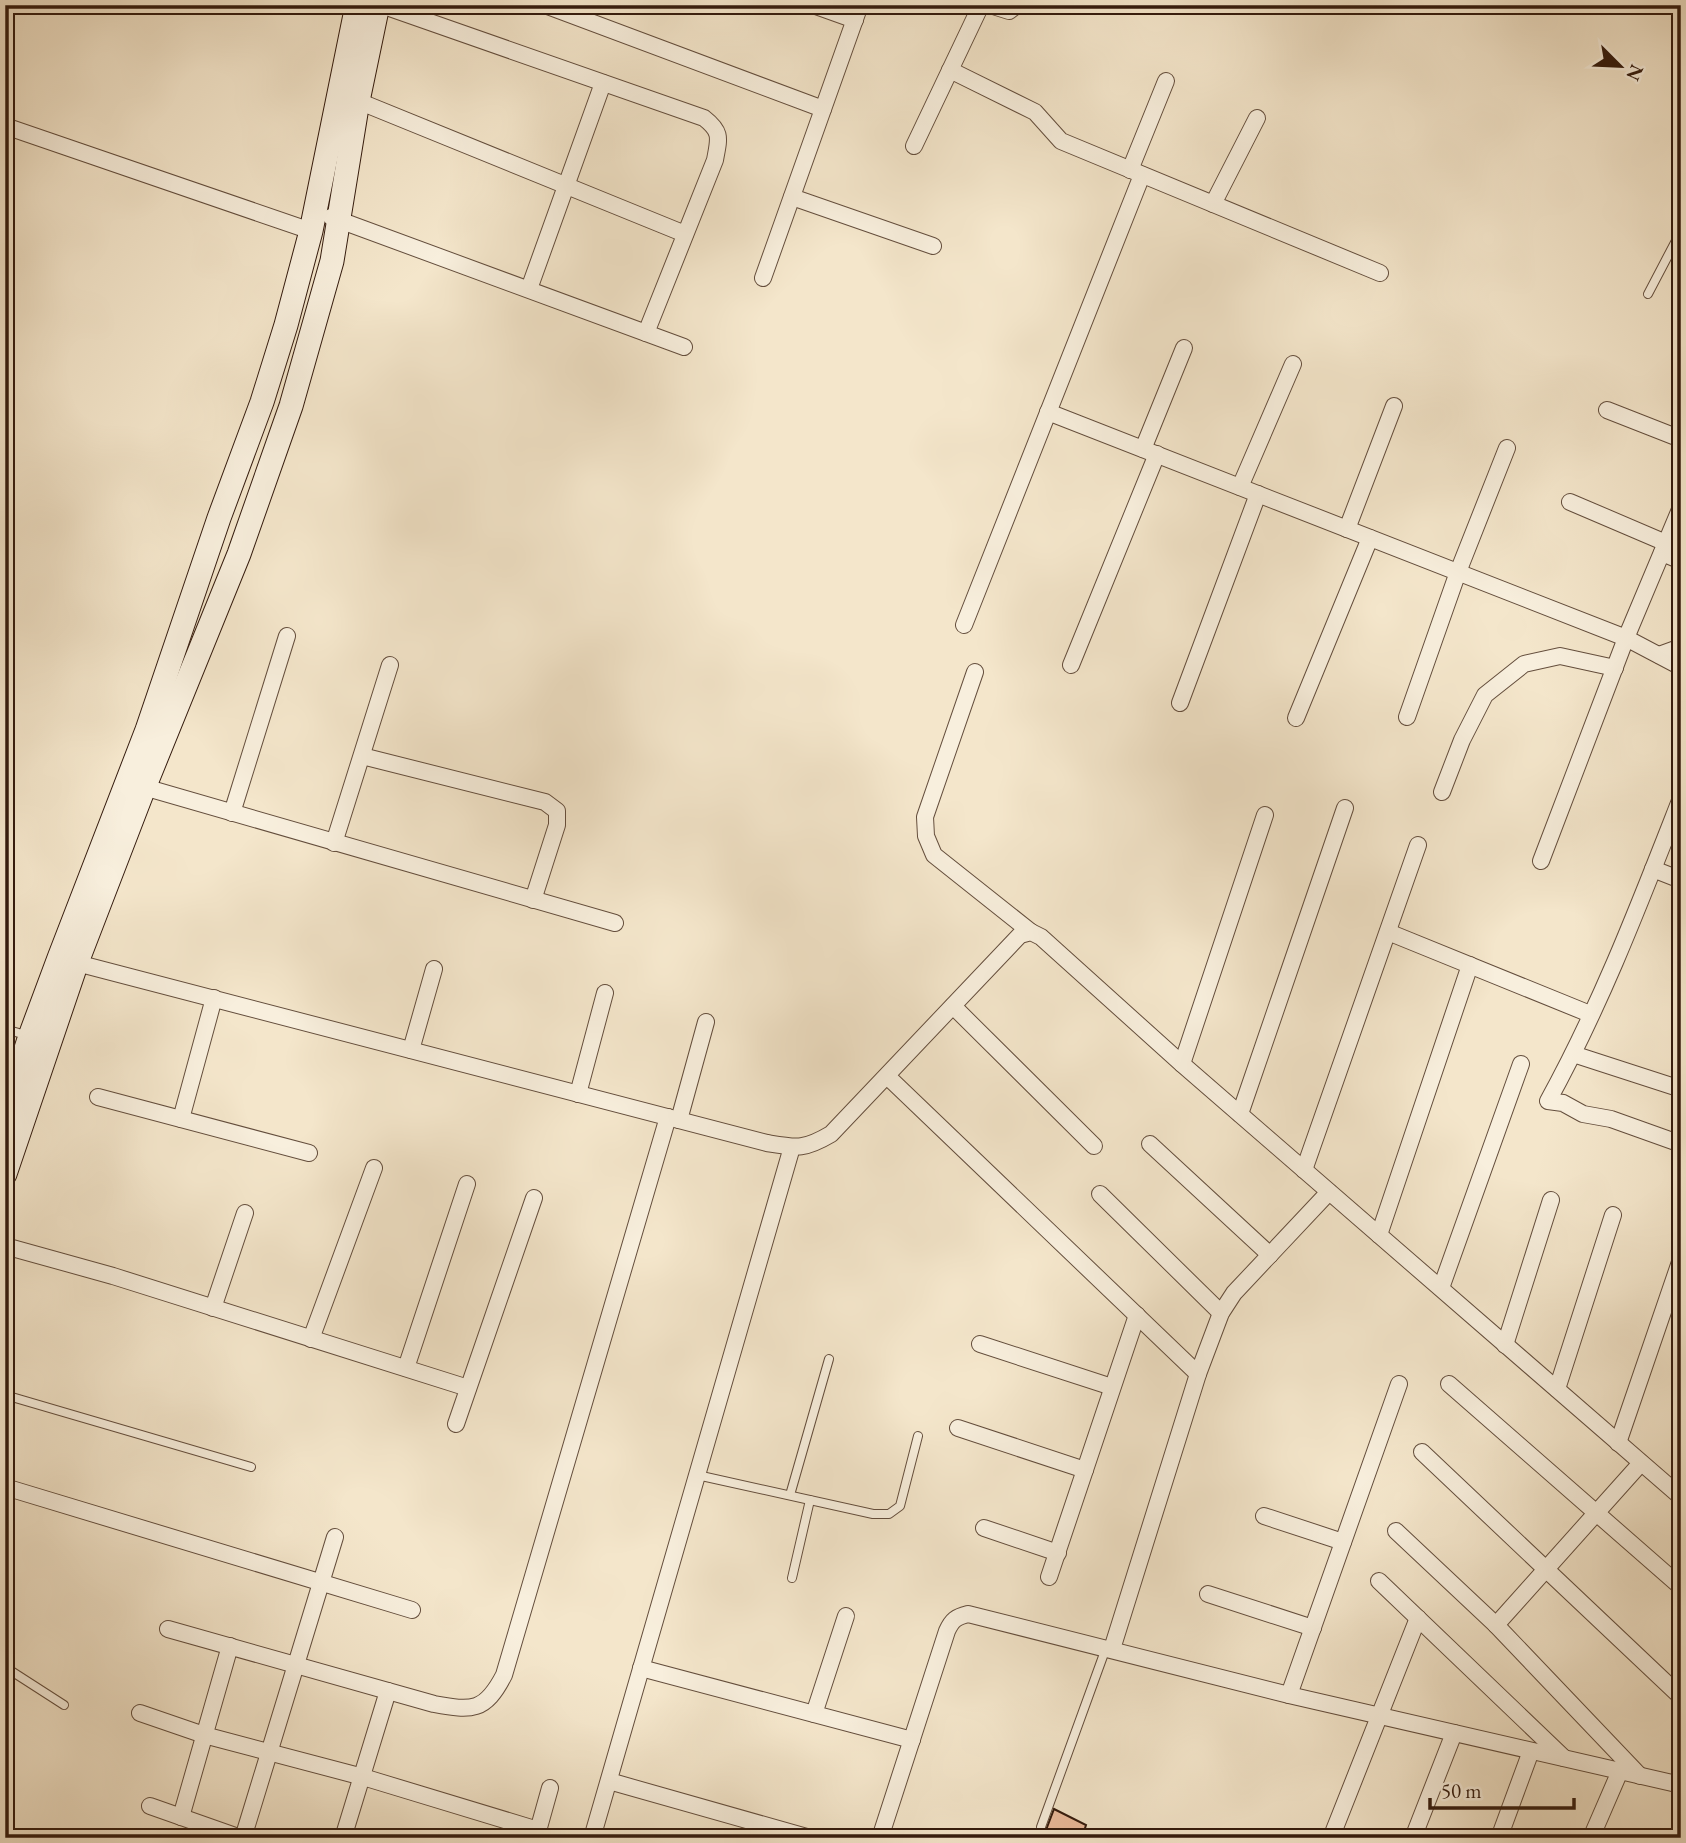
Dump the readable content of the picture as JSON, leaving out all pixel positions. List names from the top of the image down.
{
  "scale_bar": "50 m",
  "north": "bottom right"
}
